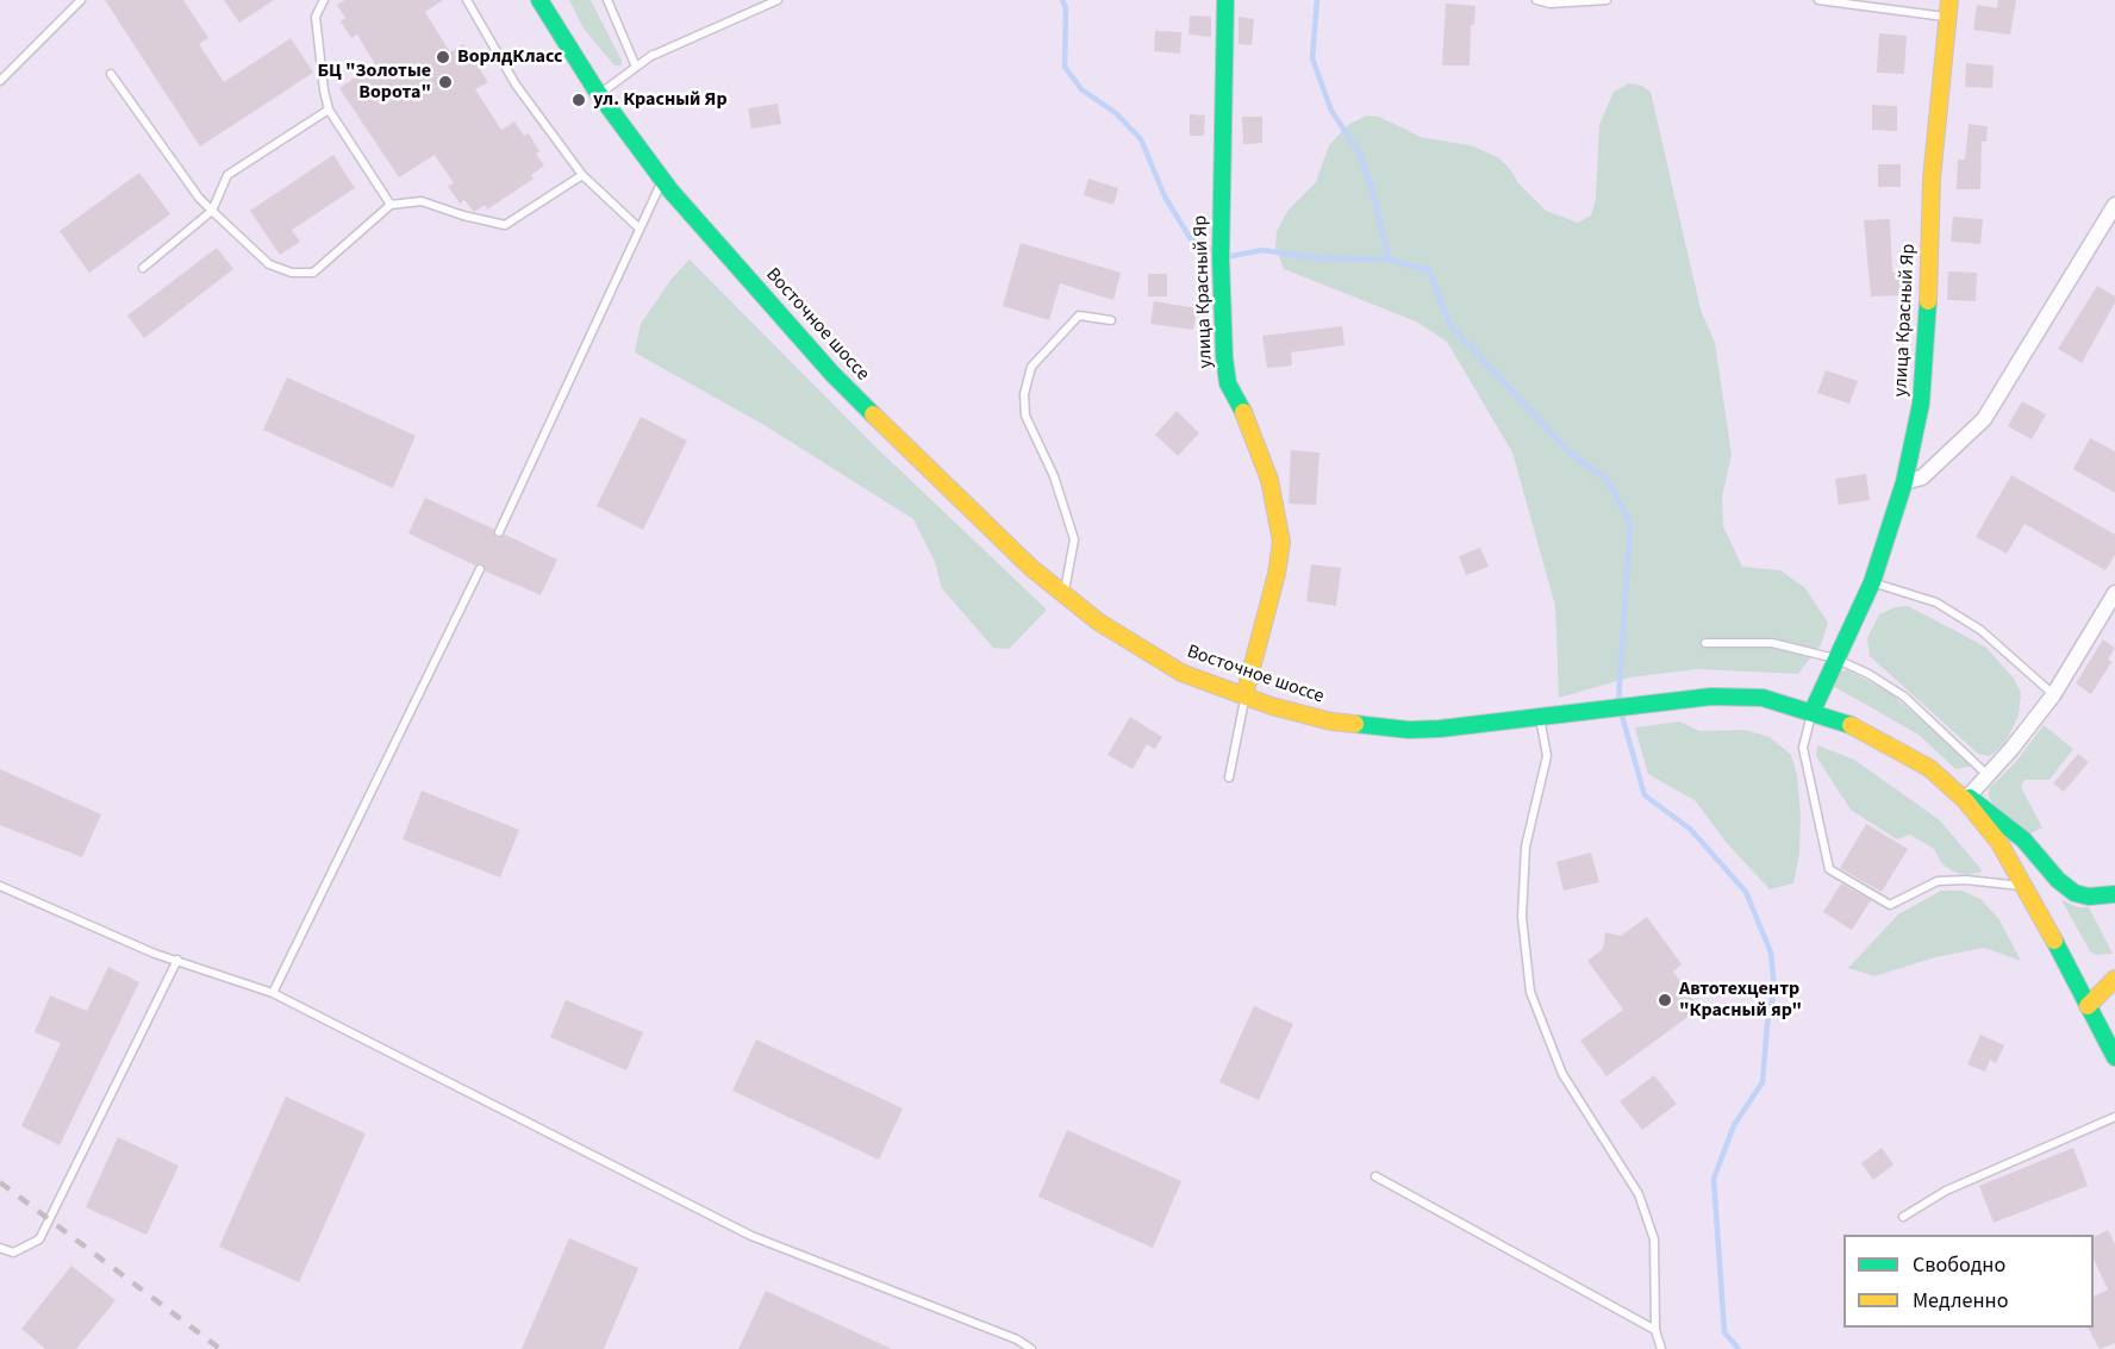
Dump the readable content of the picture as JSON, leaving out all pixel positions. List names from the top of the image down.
{
  "streets": {
    "main road": ["улица Красный Яр", "Восточное шоссе"]
  },
  "crossings": [
    ["улица Красный Яр", "Восточное шоссе"]
  ],
  "places": [
    "ВорлдКласс",
    "БЦ \"Золотые Ворота\"",
    "ул. Красный Яр",
    "Автотехцентр \"Красный яр\""
  ],
  "legend": ["Свободно", "Медленно"]
}
